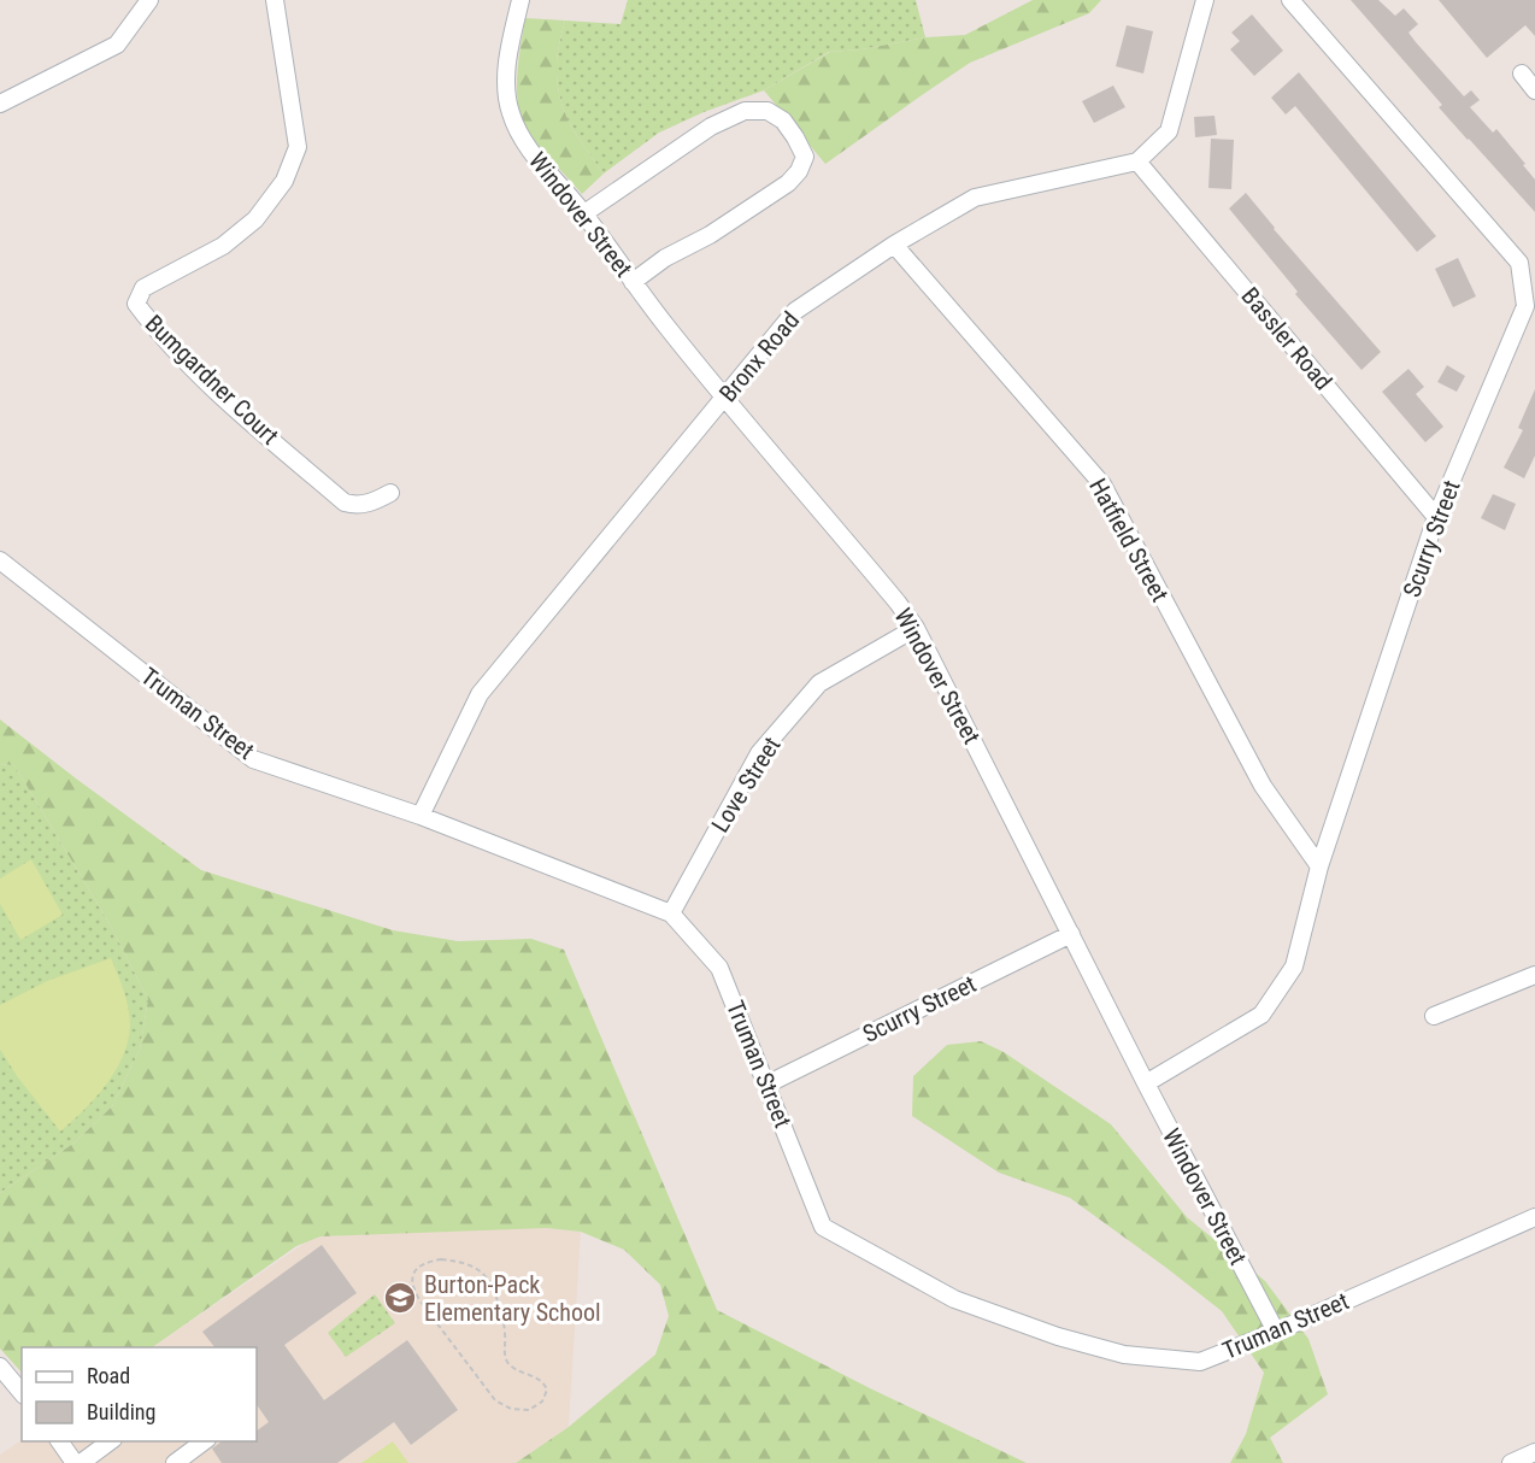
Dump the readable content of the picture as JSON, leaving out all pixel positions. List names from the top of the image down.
{
  "streets": {
    "street": [
      "Windover Street",
      "Bassler Road",
      "Bronx Road",
      "Bumgardner Court",
      "Scurry Street",
      "Hatfield Street",
      "Truman Street",
      "Love Street"
    ]
  },
  "crossings": [
    ["Windover Street", "Bronx Road"],
    ["Windover Street", "Scurry Street"],
    ["Windover Street", "Truman Street"],
    ["Windover Street", "Love Street"],
    ["Bassler Road", "Bronx Road"],
    ["Bassler Road", "Scurry Street"],
    ["Bronx Road", "Hatfield Street"],
    ["Bronx Road", "Truman Street"],
    ["Scurry Street", "Hatfield Street"],
    ["Scurry Street", "Truman Street"],
    ["Truman Street", "Love Street"]
  ],
  "places": {
    "school or university": ["Burton-Pack Elementary School"]
  },
  "legend": ["Road", "Building"]
}
